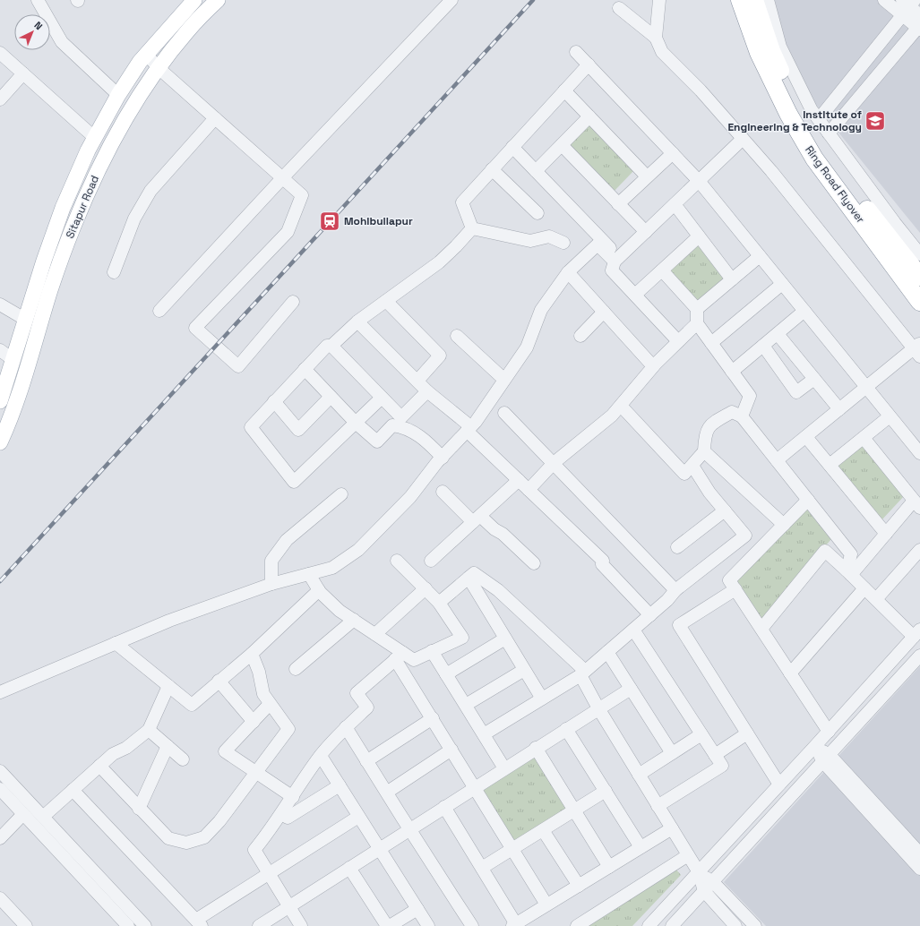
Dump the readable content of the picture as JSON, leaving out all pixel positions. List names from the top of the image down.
{
  "streets": {
    "highway": ["Ring Road Flyover"],
    "main road": ["Sitapur Road"]
  },
  "places": {
    "school or university": ["Institute of Engineering & Technology"],
    "station": ["Mohibullapur"]
  },
  "north": "top right"
}
